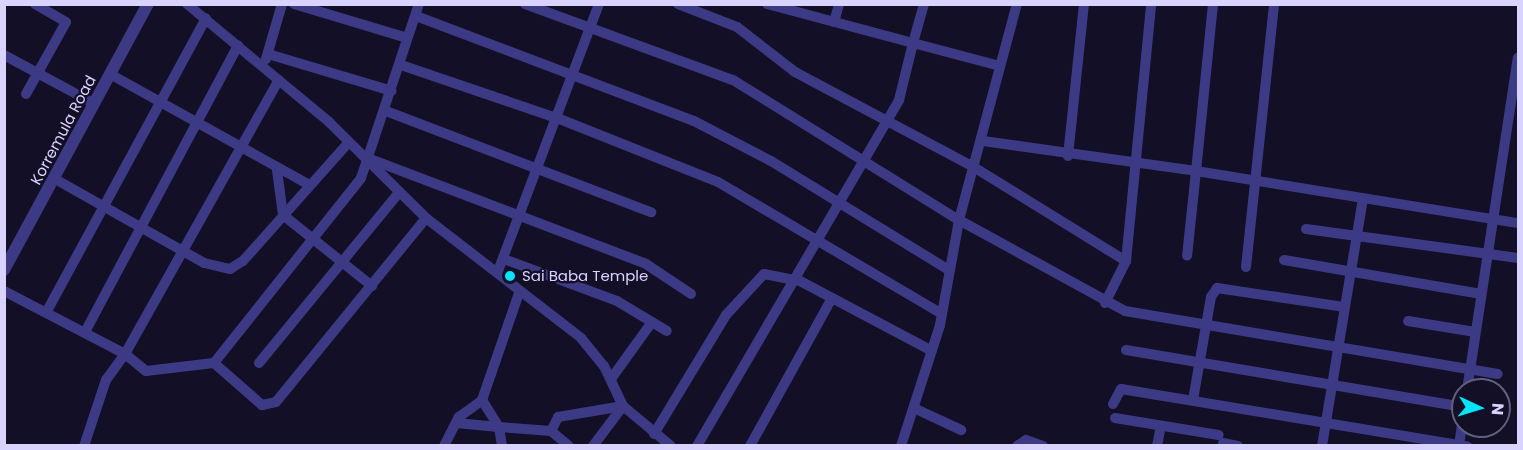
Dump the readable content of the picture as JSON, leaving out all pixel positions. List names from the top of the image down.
{
  "streets": {
    "street": ["Korremula Road"]
  },
  "places": ["Sai Baba Temple"],
  "north": "right"
}
